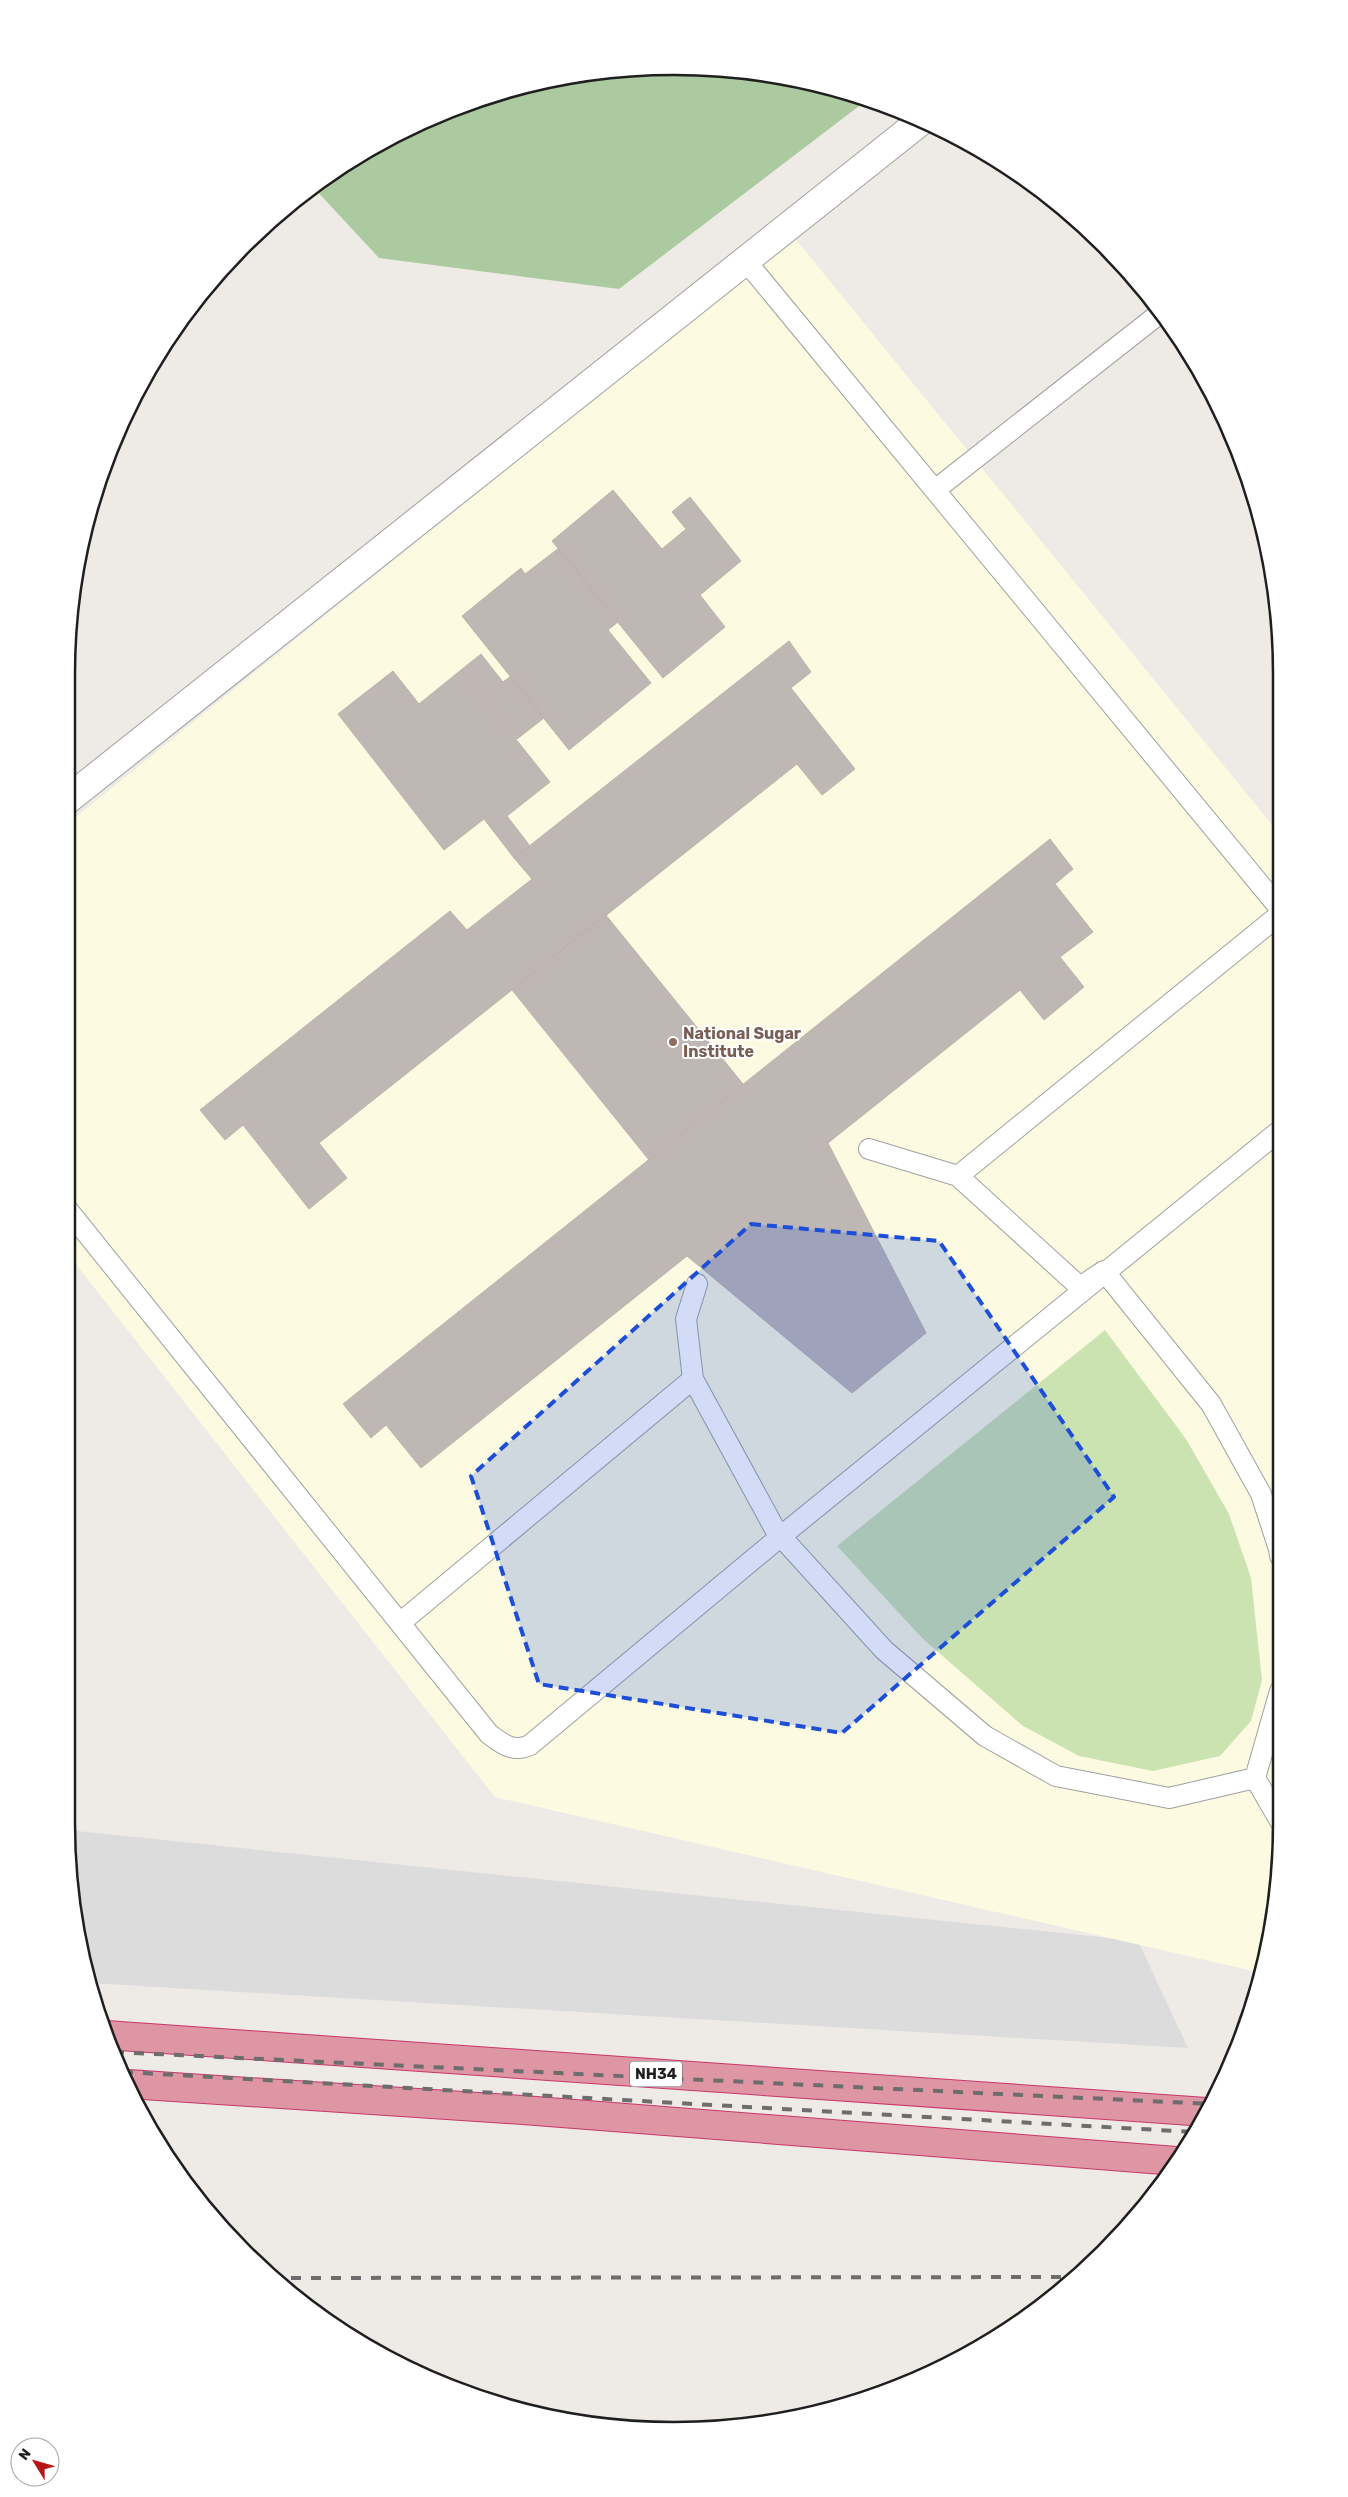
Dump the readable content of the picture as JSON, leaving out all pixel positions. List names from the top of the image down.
{
  "streets": {
    "highway": ["NH34"]
  },
  "places": ["National Sugar Institute"],
  "north": "top left"
}
